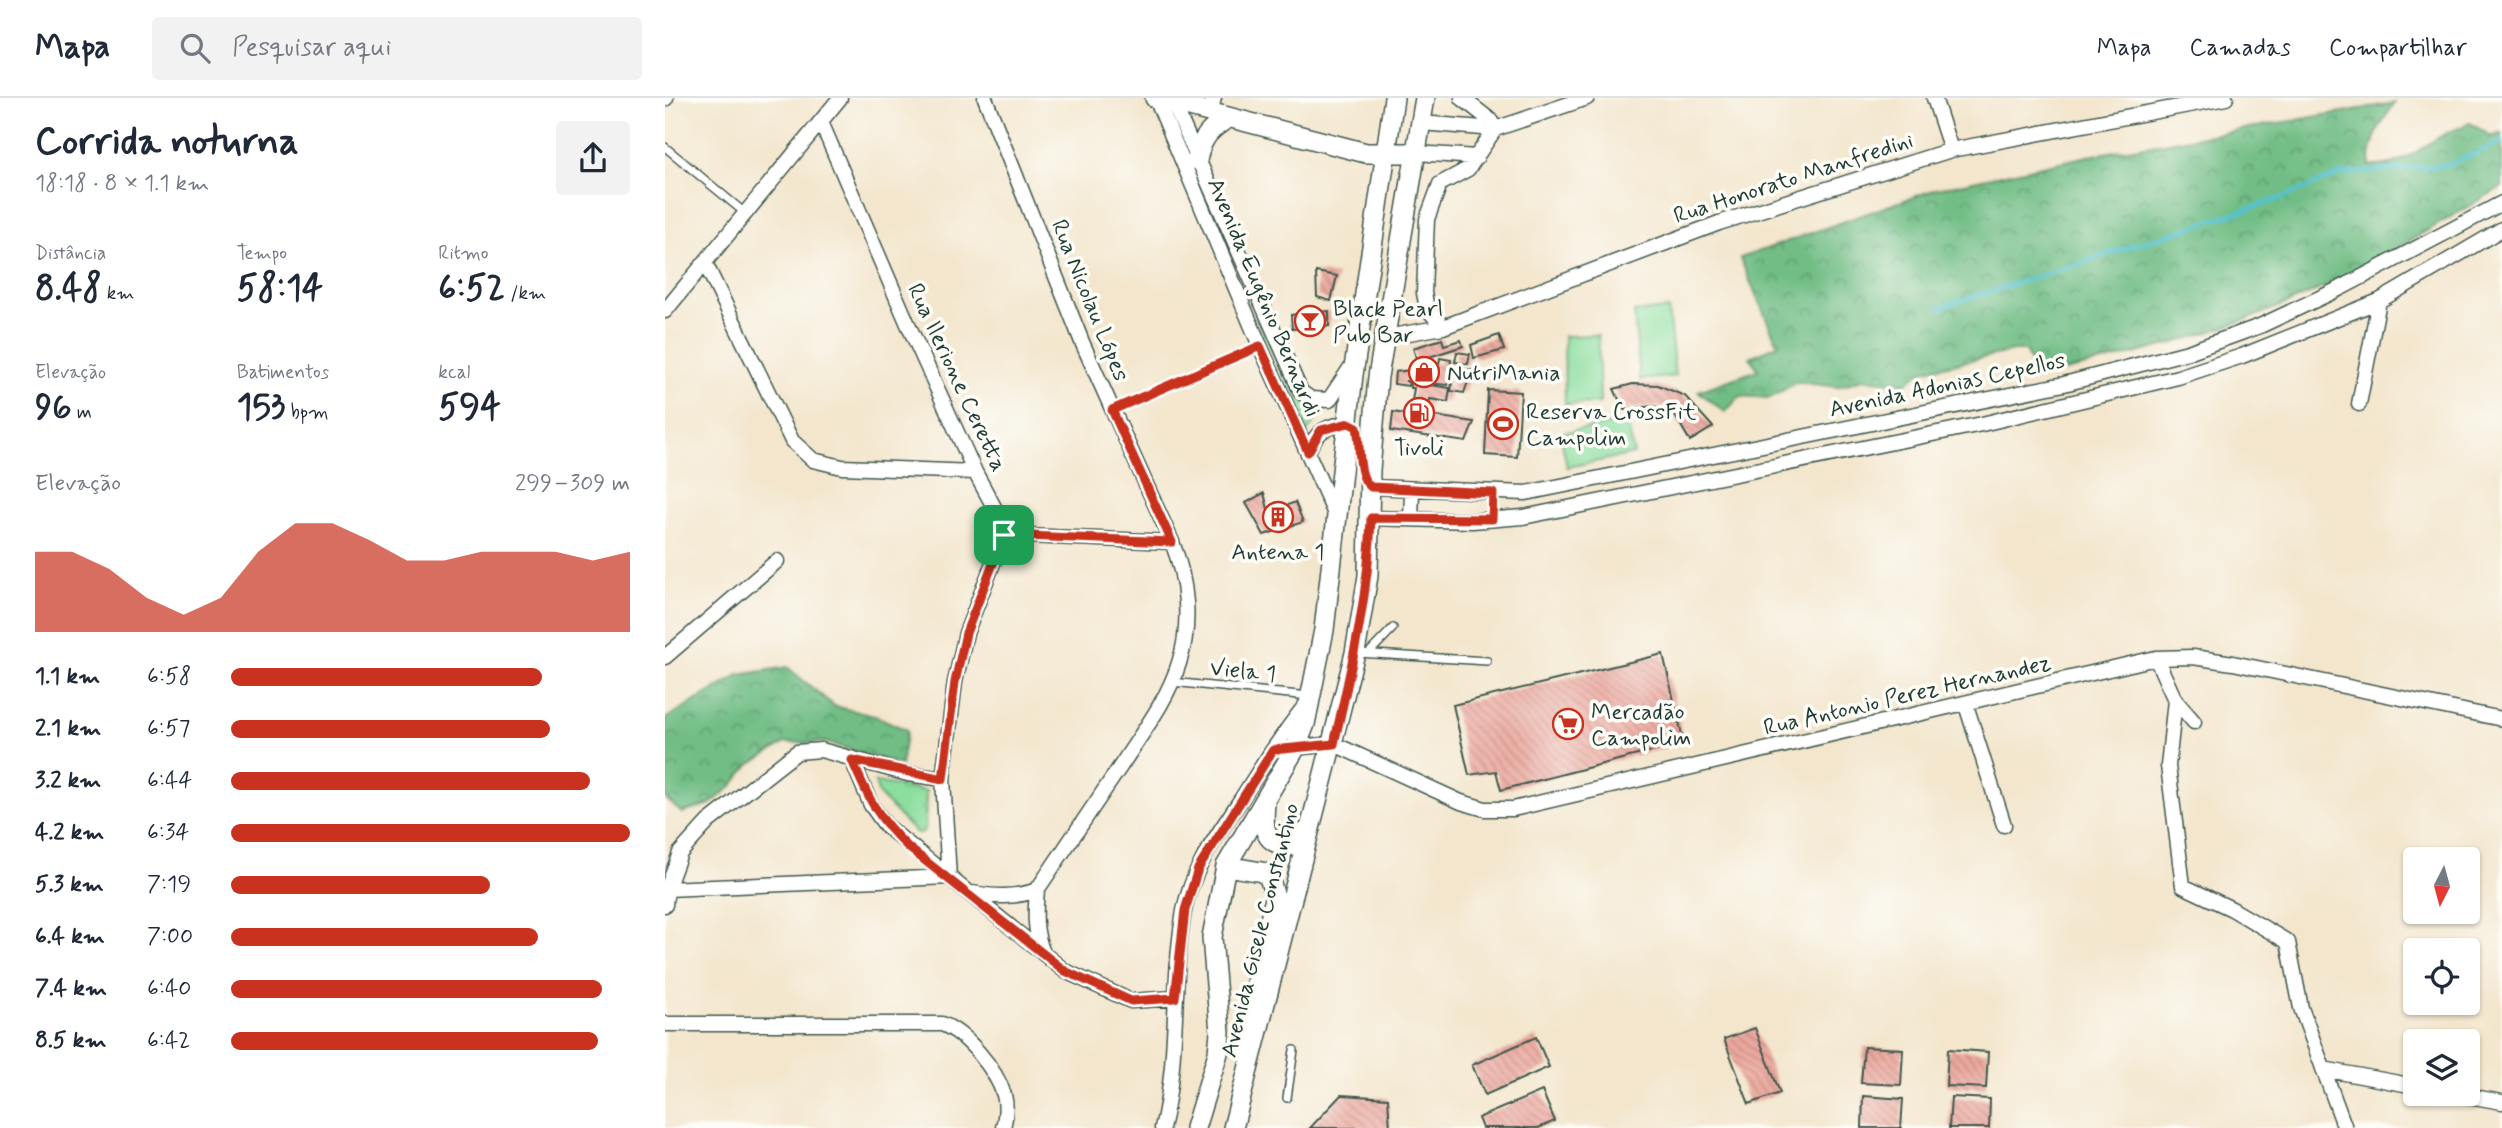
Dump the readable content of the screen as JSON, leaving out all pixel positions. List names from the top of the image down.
{
  "streets": {
    "main road": ["Avenida Gisele Constantino"],
    "street": [
      "Rua Honorato Manfredini",
      "Avenida Eugênio Bernardi",
      "Rua Nicolau Lópes",
      "Rua Ilerione Ceretta",
      "Avenida Adonias Cepellos",
      "Rua Antonio Perez Hernandez"
    ],
    "lane": ["Viela 1"]
  },
  "crossings": [
    ["Rua Honorato Manfredini", "Avenida Gisele Constantino"],
    ["Avenida Eugênio Bernardi", "Avenida Gisele Constantino"],
    ["Rua Nicolau Lópes", "Viela 1"],
    ["Avenida Adonias Cepellos", "Avenida Gisele Constantino"],
    ["Viela 1", "Avenida Gisele Constantino"],
    ["Rua Antonio Perez Hernandez", "Avenida Gisele Constantino"]
  ],
  "places": {
    "bar": ["Black Pearl Pub Bar"],
    "shop": ["NutriMania"],
    "fuel station": ["Tivoli"],
    "sports": ["Reserva CrossFit Campolim"],
    "building": ["Antena 1"],
    "supermarket": ["Mercadão Campolim"]
  },
  "north": "bottom",
  "page": {
    "header": "Mapa",
    "search": "Pesquisar aqui",
    "nav": ["Mapa", "Camadas", "Compartilhar"],
    "heading": ["Corrida noturna", "18:18 · 8 × 1.1 km"],
    "stats": [
      ["Distância", "8.48 km"],
      ["Tempo", "58:14"],
      ["Ritmo", "6:52 /km"],
      ["Elevação", "96 m"],
      ["Batimentos", "153 bpm"],
      ["kcal", "594"]
    ],
    "chart": ["Elevação", "299–309 m"],
    "list": [
      {
        "name": "1.1 km",
        "note": "6:58"
      },
      {
        "name": "2.1 km",
        "note": "6:57"
      },
      {
        "name": "3.2 km",
        "note": "6:44"
      },
      {
        "name": "4.2 km",
        "note": "6:34"
      },
      {
        "name": "5.3 km",
        "note": "7:19"
      },
      {
        "name": "6.4 km",
        "note": "7:00"
      },
      {
        "name": "7.4 km",
        "note": "6:40"
      },
      {
        "name": "8.5 km",
        "note": "6:42"
      }
    ]
  }
}
